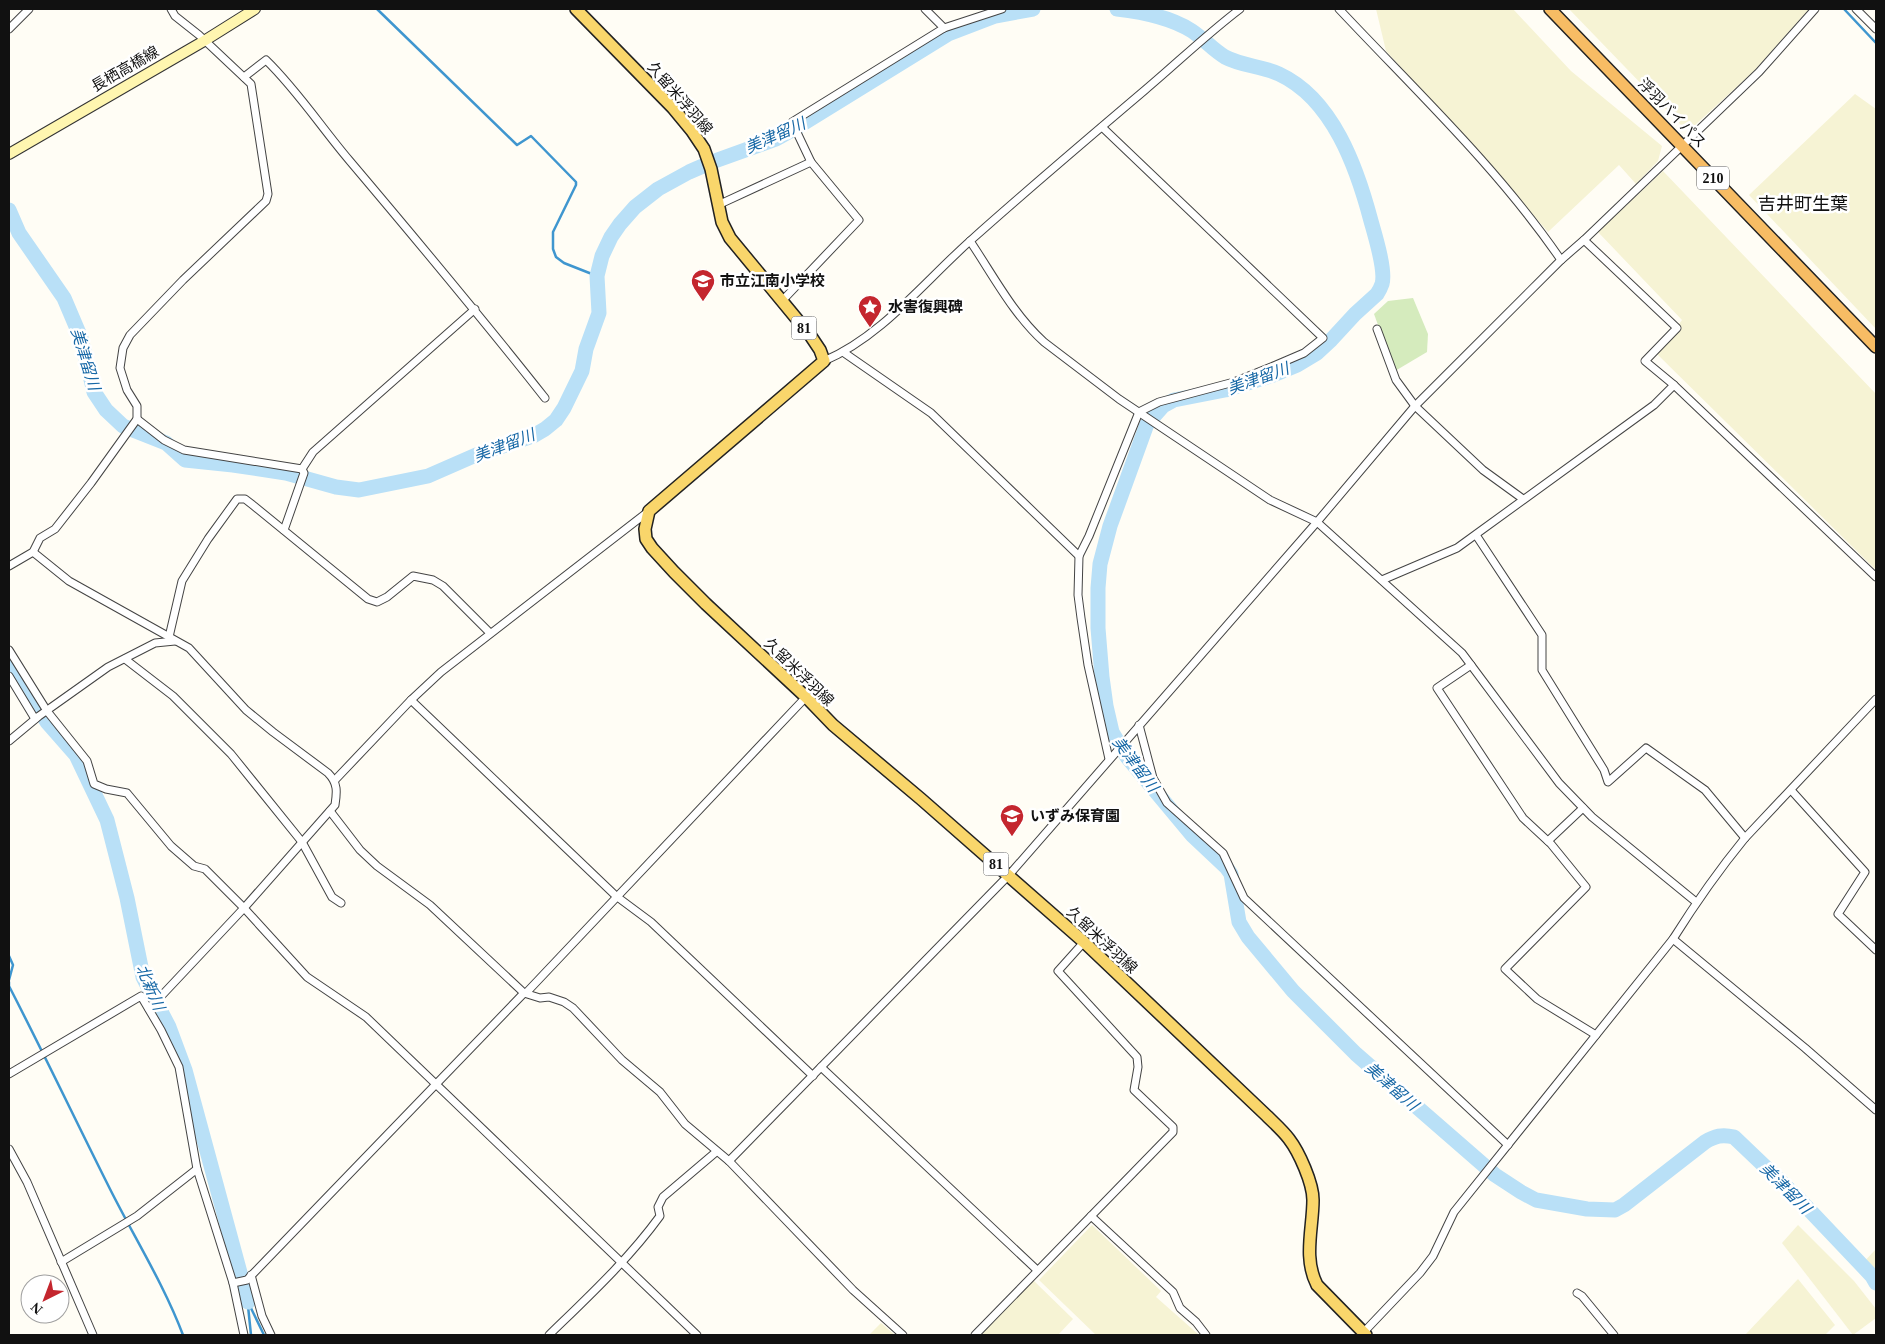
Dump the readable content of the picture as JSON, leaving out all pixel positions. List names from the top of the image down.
{
  "streets": {
    "highway": ["浮羽バイパス", "210"],
    "main road": ["長栖高橋線", "久留米浮羽線", "81"]
  },
  "crossings": [
    ["久留米浮羽線", "81"]
  ],
  "districts": ["吉井町生葉"],
  "water": ["美津留川", "北新川"],
  "places": {
    "school or university": ["市立江南小学校", "いずみ保育園"],
    "place": ["水害復興碑"]
  },
  "north": "bottom left"
}
